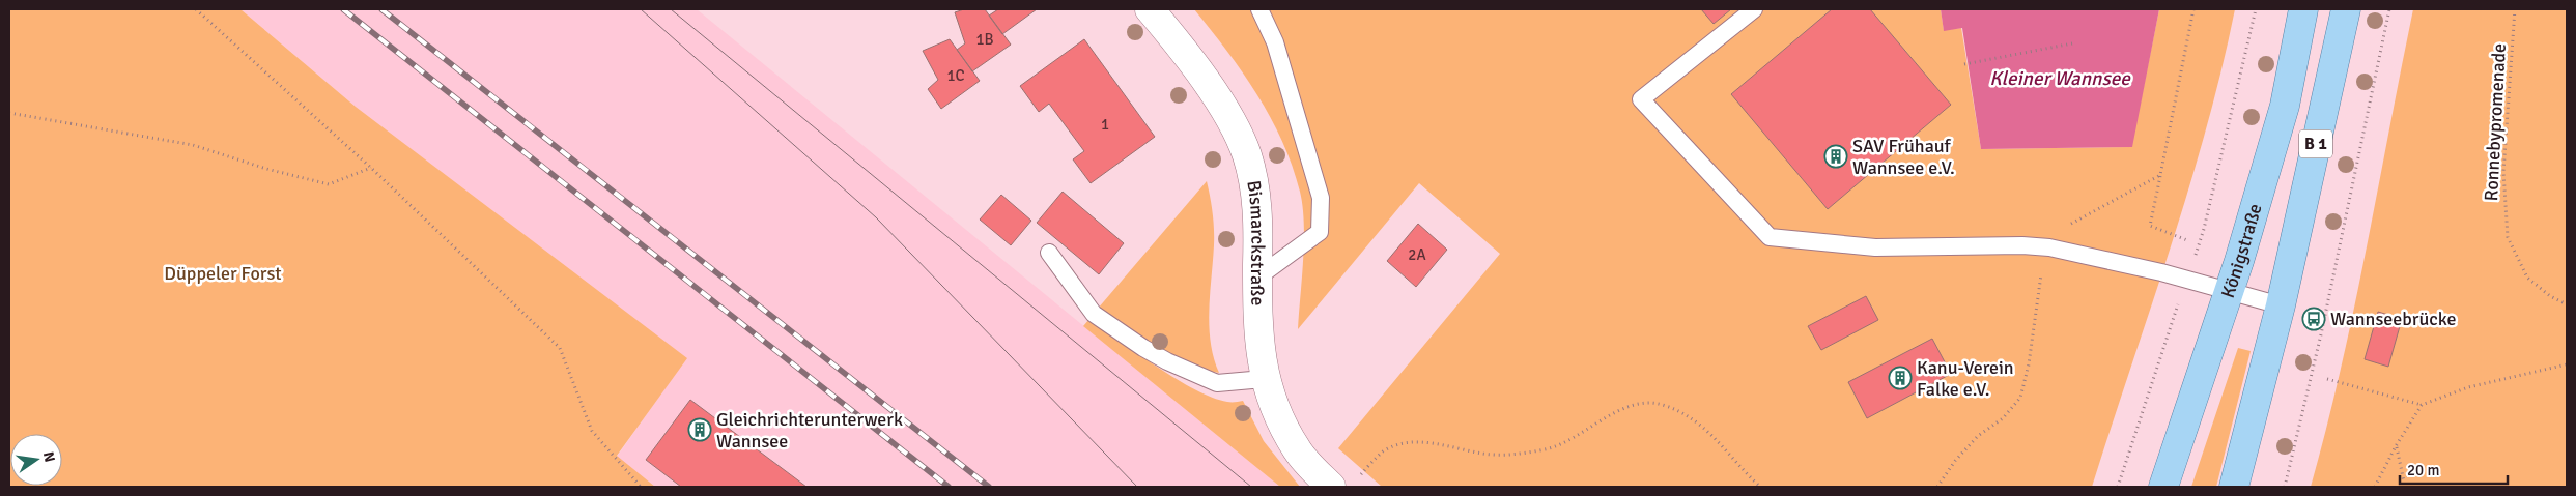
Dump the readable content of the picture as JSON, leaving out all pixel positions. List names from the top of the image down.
{
  "streets": {
    "main road": ["B 1", "Königstraße"],
    "street": ["Bismarckstraße"],
    "path": ["Ronnebypromenade"]
  },
  "water": ["Kleiner Wannsee"],
  "parks": ["Düppeler Forst"],
  "places": {
    "building": ["SAV Frühauf Wannsee e.V.", "Kanu-Verein Falke e.V.", "Gleichrichterunterwerk Wannsee"],
    "bus stop": ["Wannseebrücke"]
  },
  "house_numbers": [
    "1B",
    "1C",
    "1",
    "2A"
  ],
  "scale_bar": "20 m",
  "north": "right"
}
